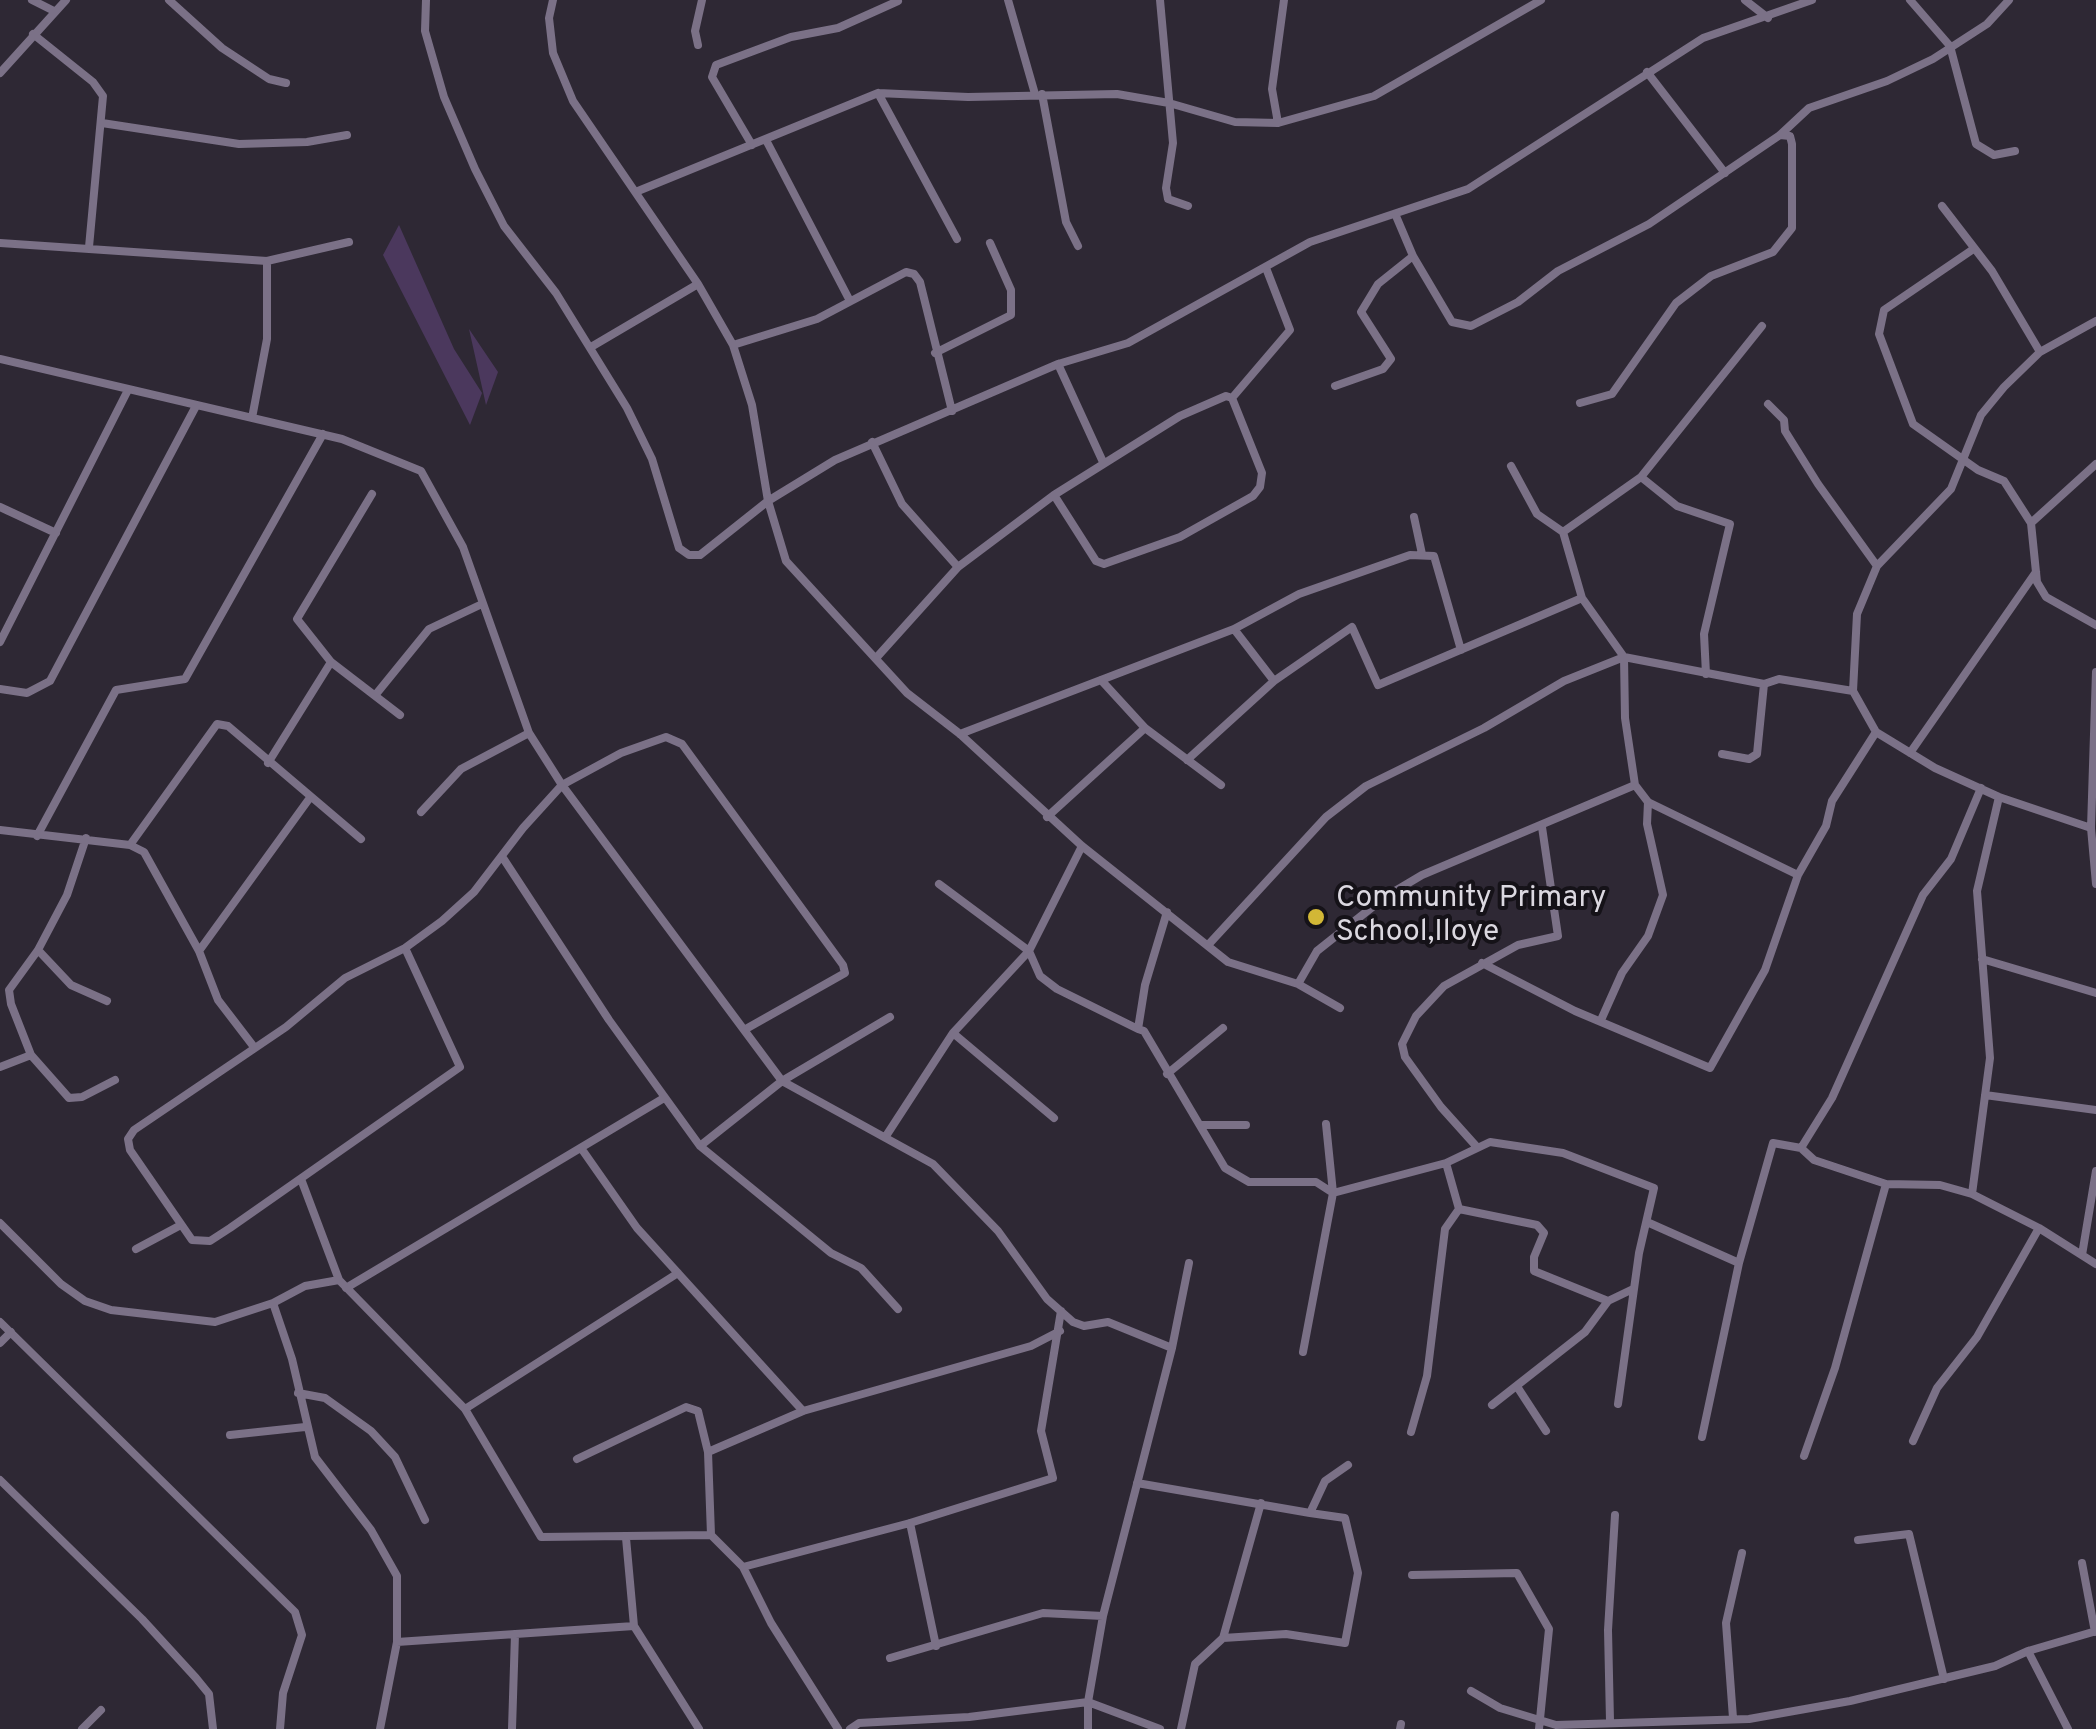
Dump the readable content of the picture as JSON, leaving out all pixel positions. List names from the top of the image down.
{
  "places": ["Community Primary School,Iloye"]
}
